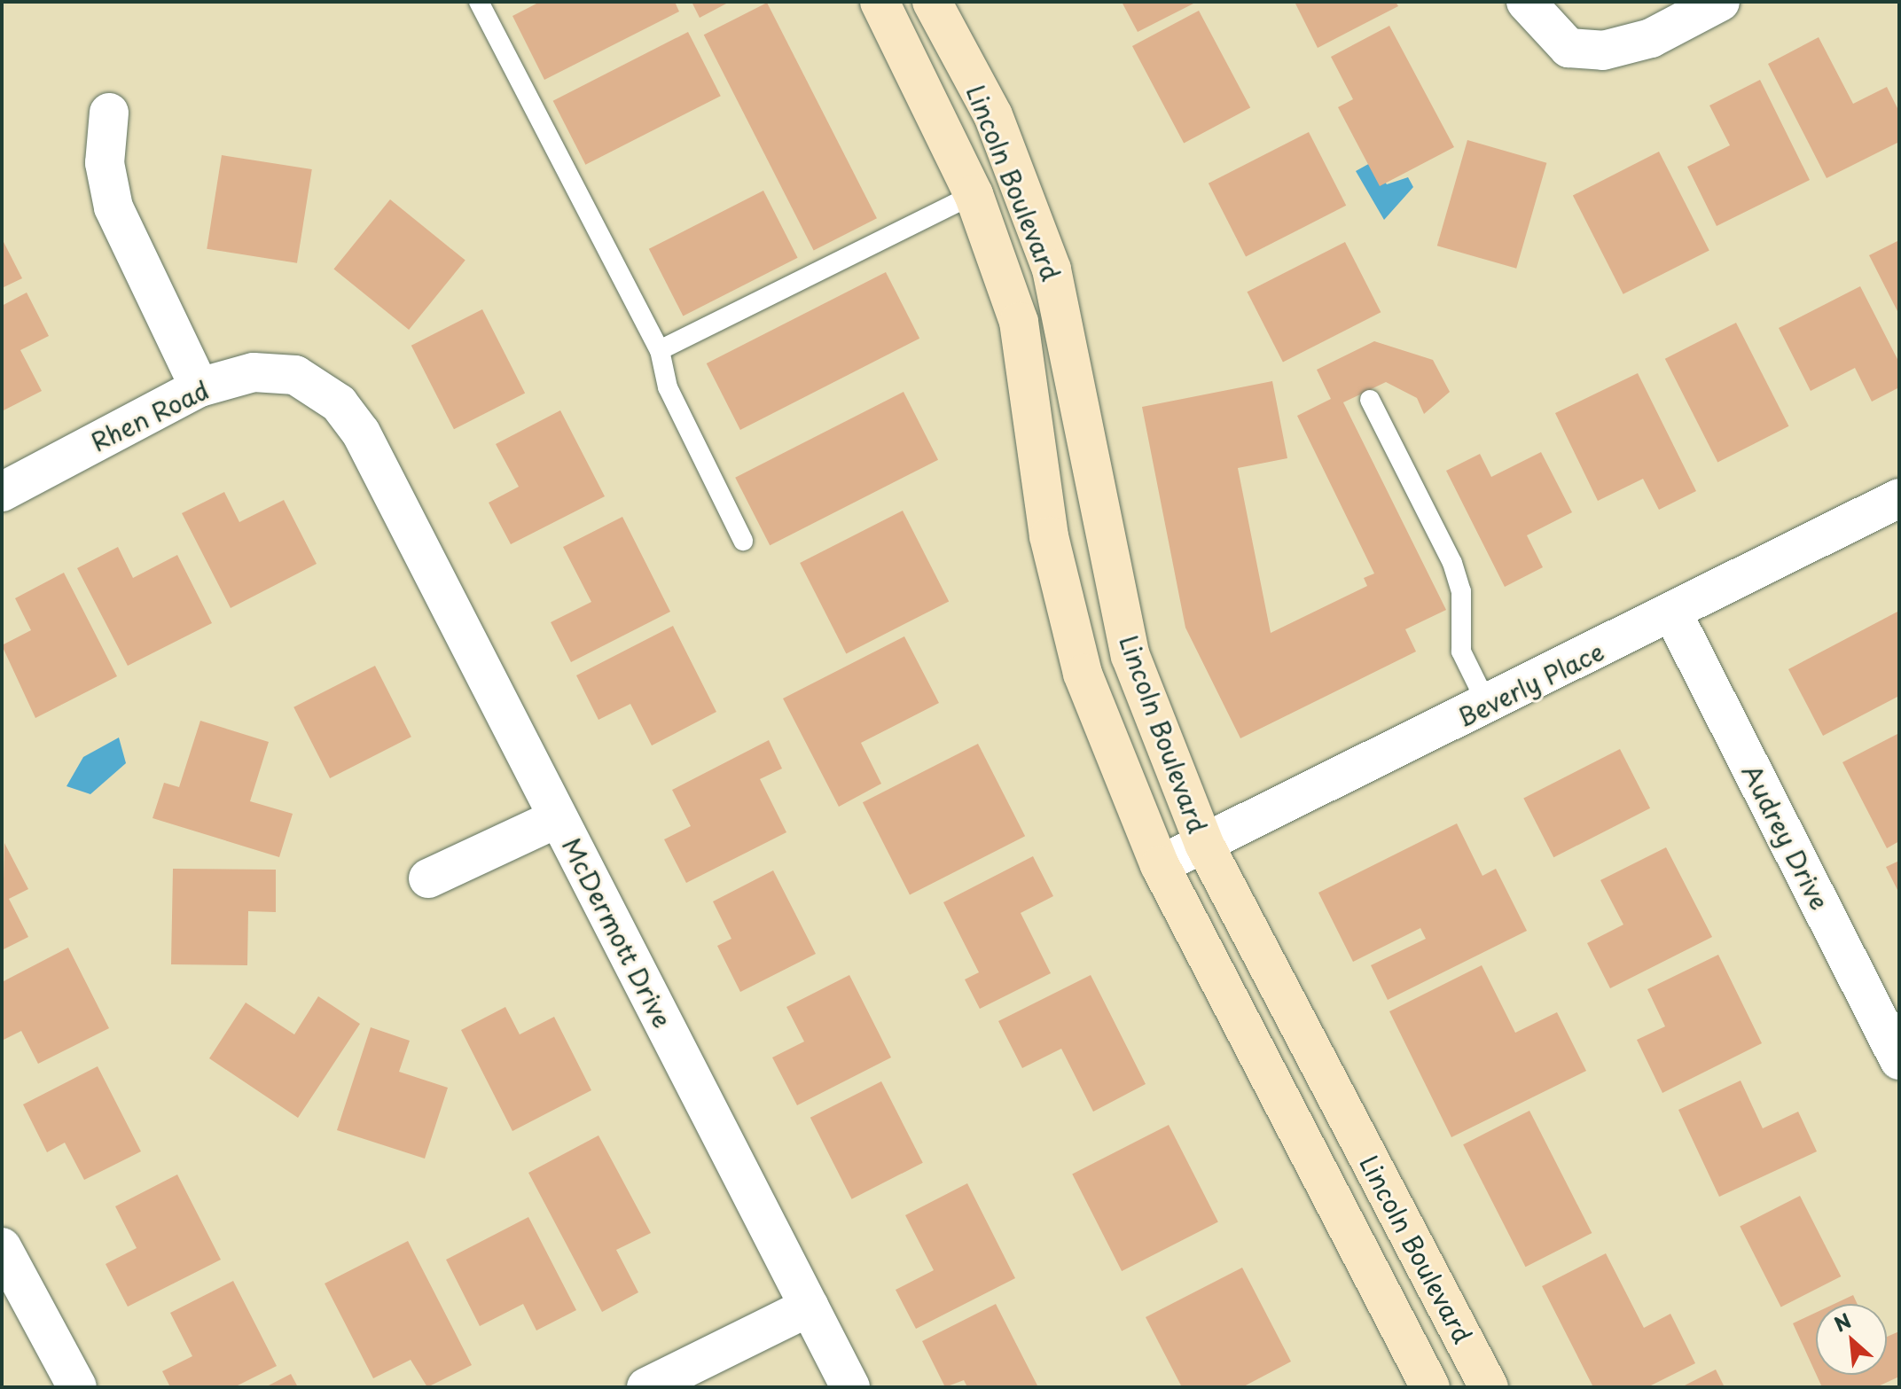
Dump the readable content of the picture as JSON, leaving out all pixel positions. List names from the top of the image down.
{
  "streets": {
    "street": [
      "Lincoln Boulevard",
      "Rhen Road",
      "Beverly Place",
      "Audrey Drive",
      "McDermott Drive"
    ]
  },
  "crossings": [
    ["Lincoln Boulevard", "Beverly Place"],
    ["Rhen Road", "McDermott Drive"],
    ["Beverly Place", "Audrey Drive"]
  ],
  "north": "top left"
}
